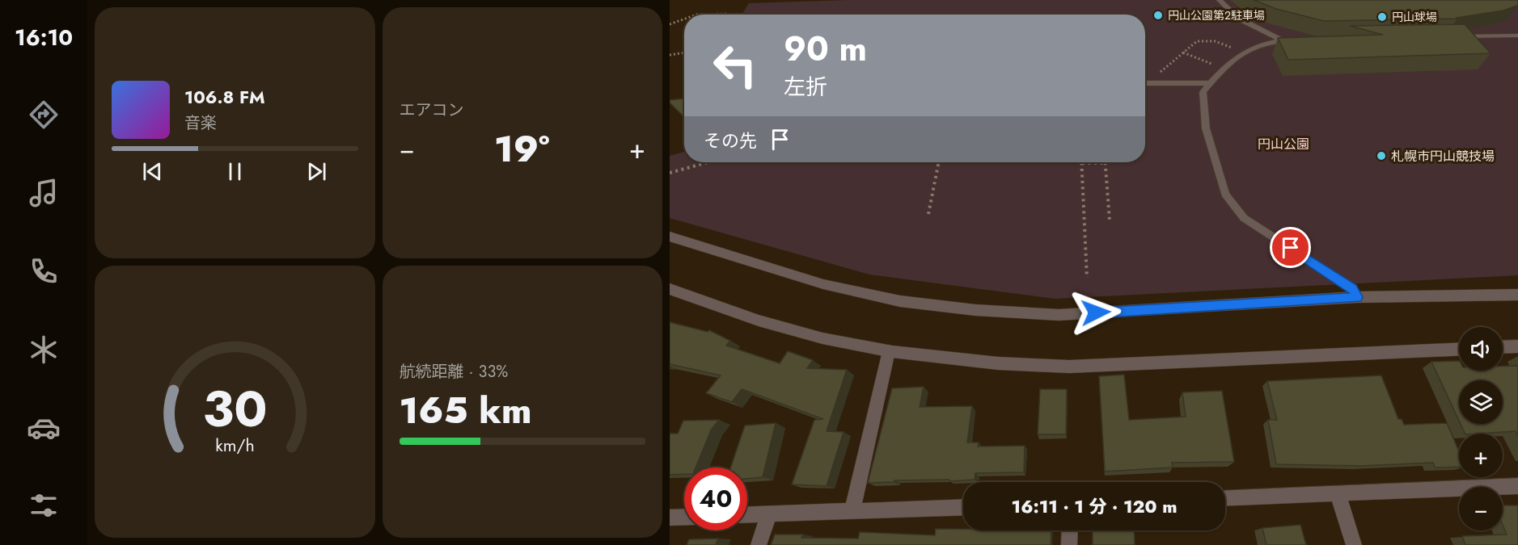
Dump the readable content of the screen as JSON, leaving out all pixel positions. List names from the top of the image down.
{
  "parks": ["円山公園"],
  "places": ["円山公園第2駐車場", "円山球場", "札幌市円山競技場"],
  "page": {
    "tabs": "16:10",
    "tile": [
      "エアコン",
      ["航続距離 · 33%", "165 km"]
    ],
    "turn": ["90 m", "左折"],
    "song": ["106.8 FM", "音楽"],
    "then": "その先",
    "heat": ["−", "19°", "+"],
    "map_buttons": ["+", "−"],
    "limit": "40",
    "trip": "16:11 · 1 分 · 120 m",
    "gauge": ["30", "km/h"]
  }
}
